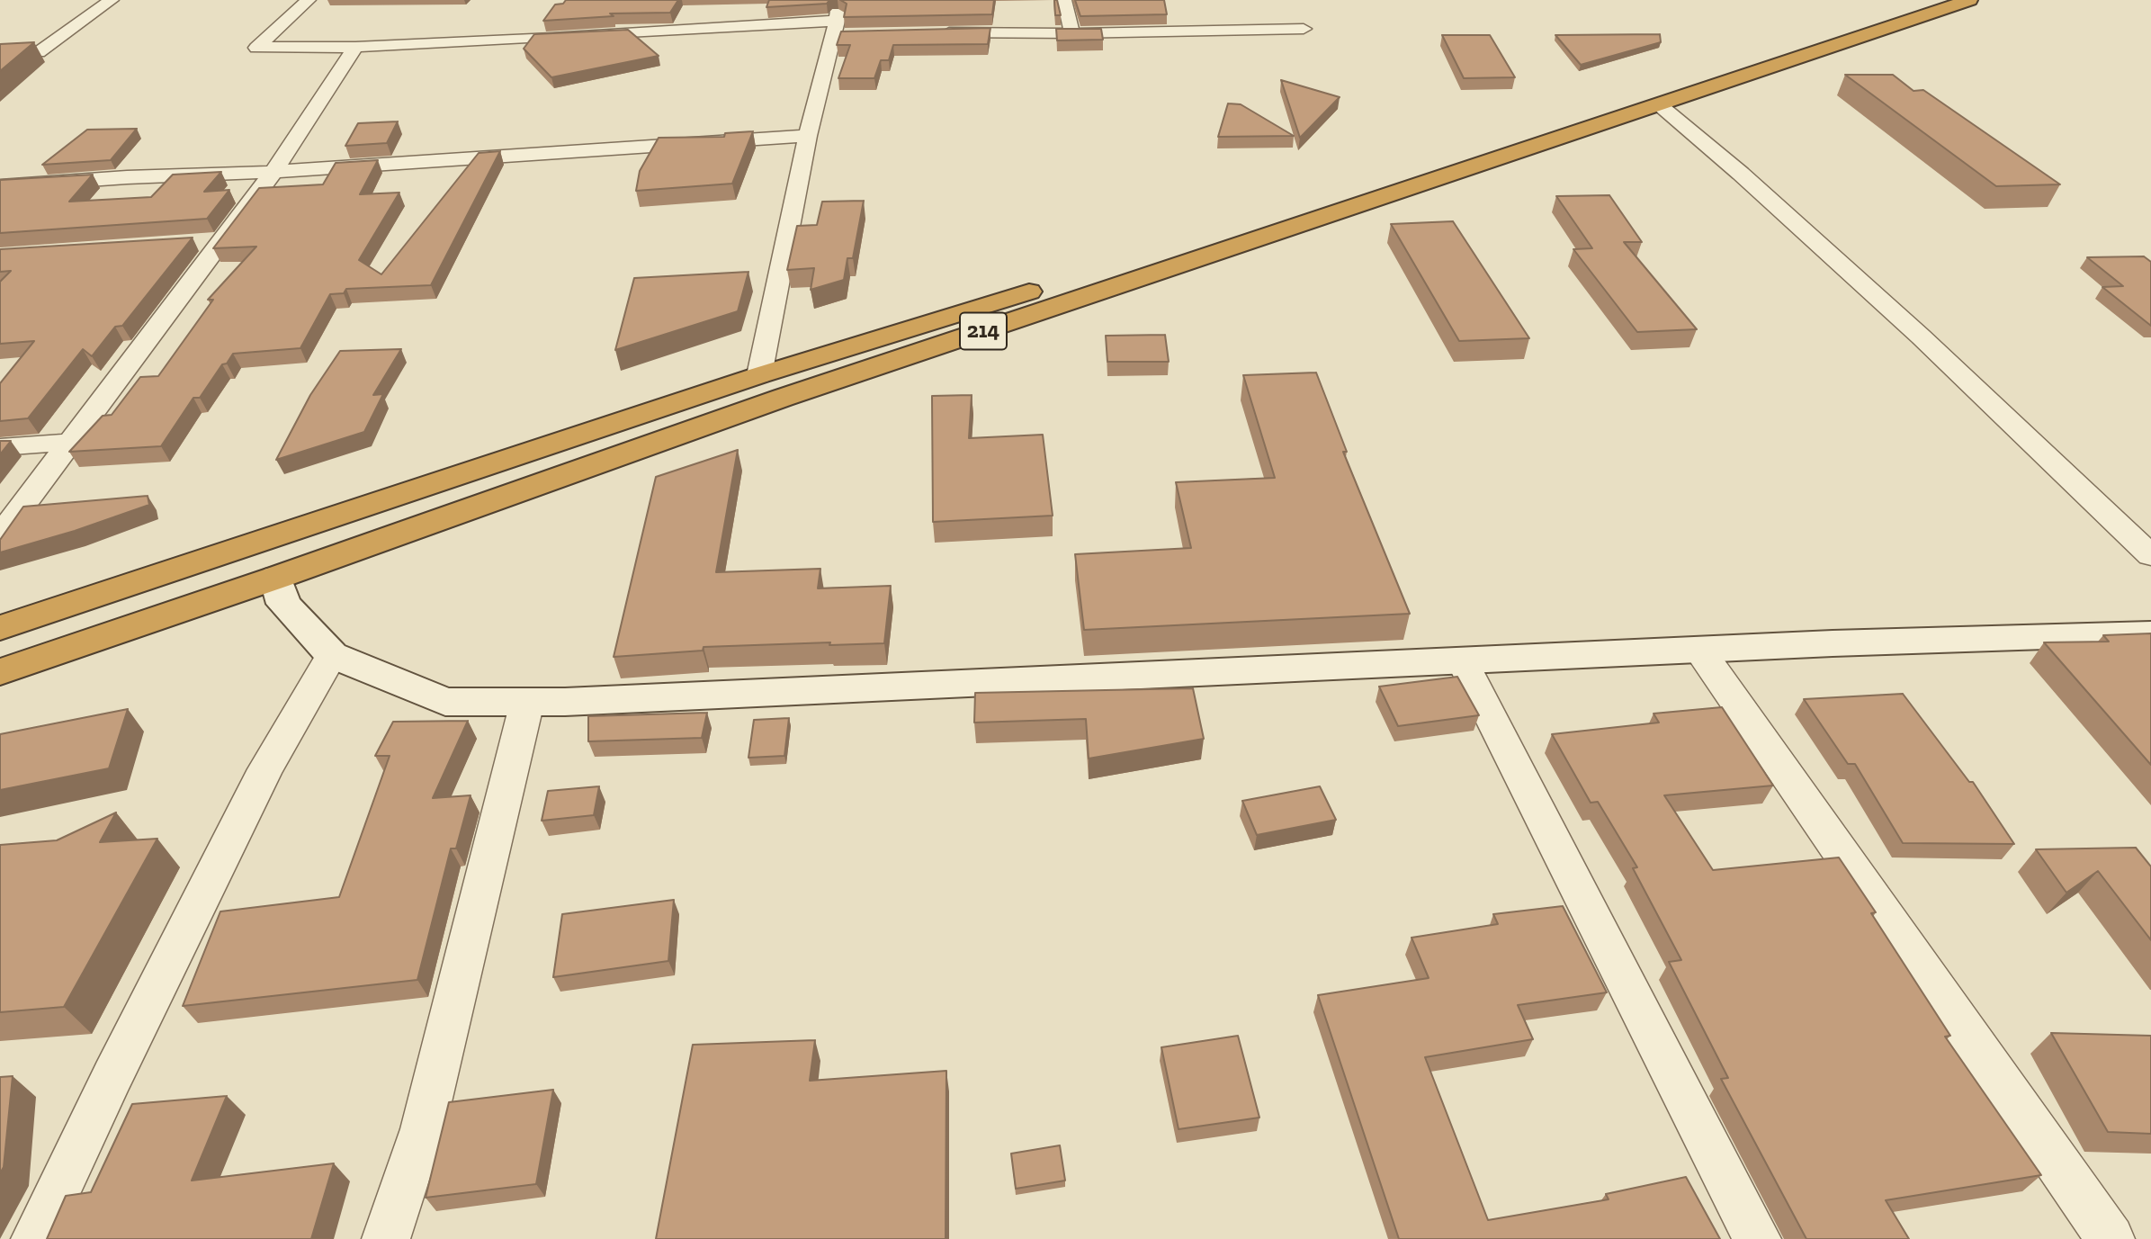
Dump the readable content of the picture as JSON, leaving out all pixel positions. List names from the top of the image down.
{
  "streets": {
    "highway": ["214"]
  }
}
